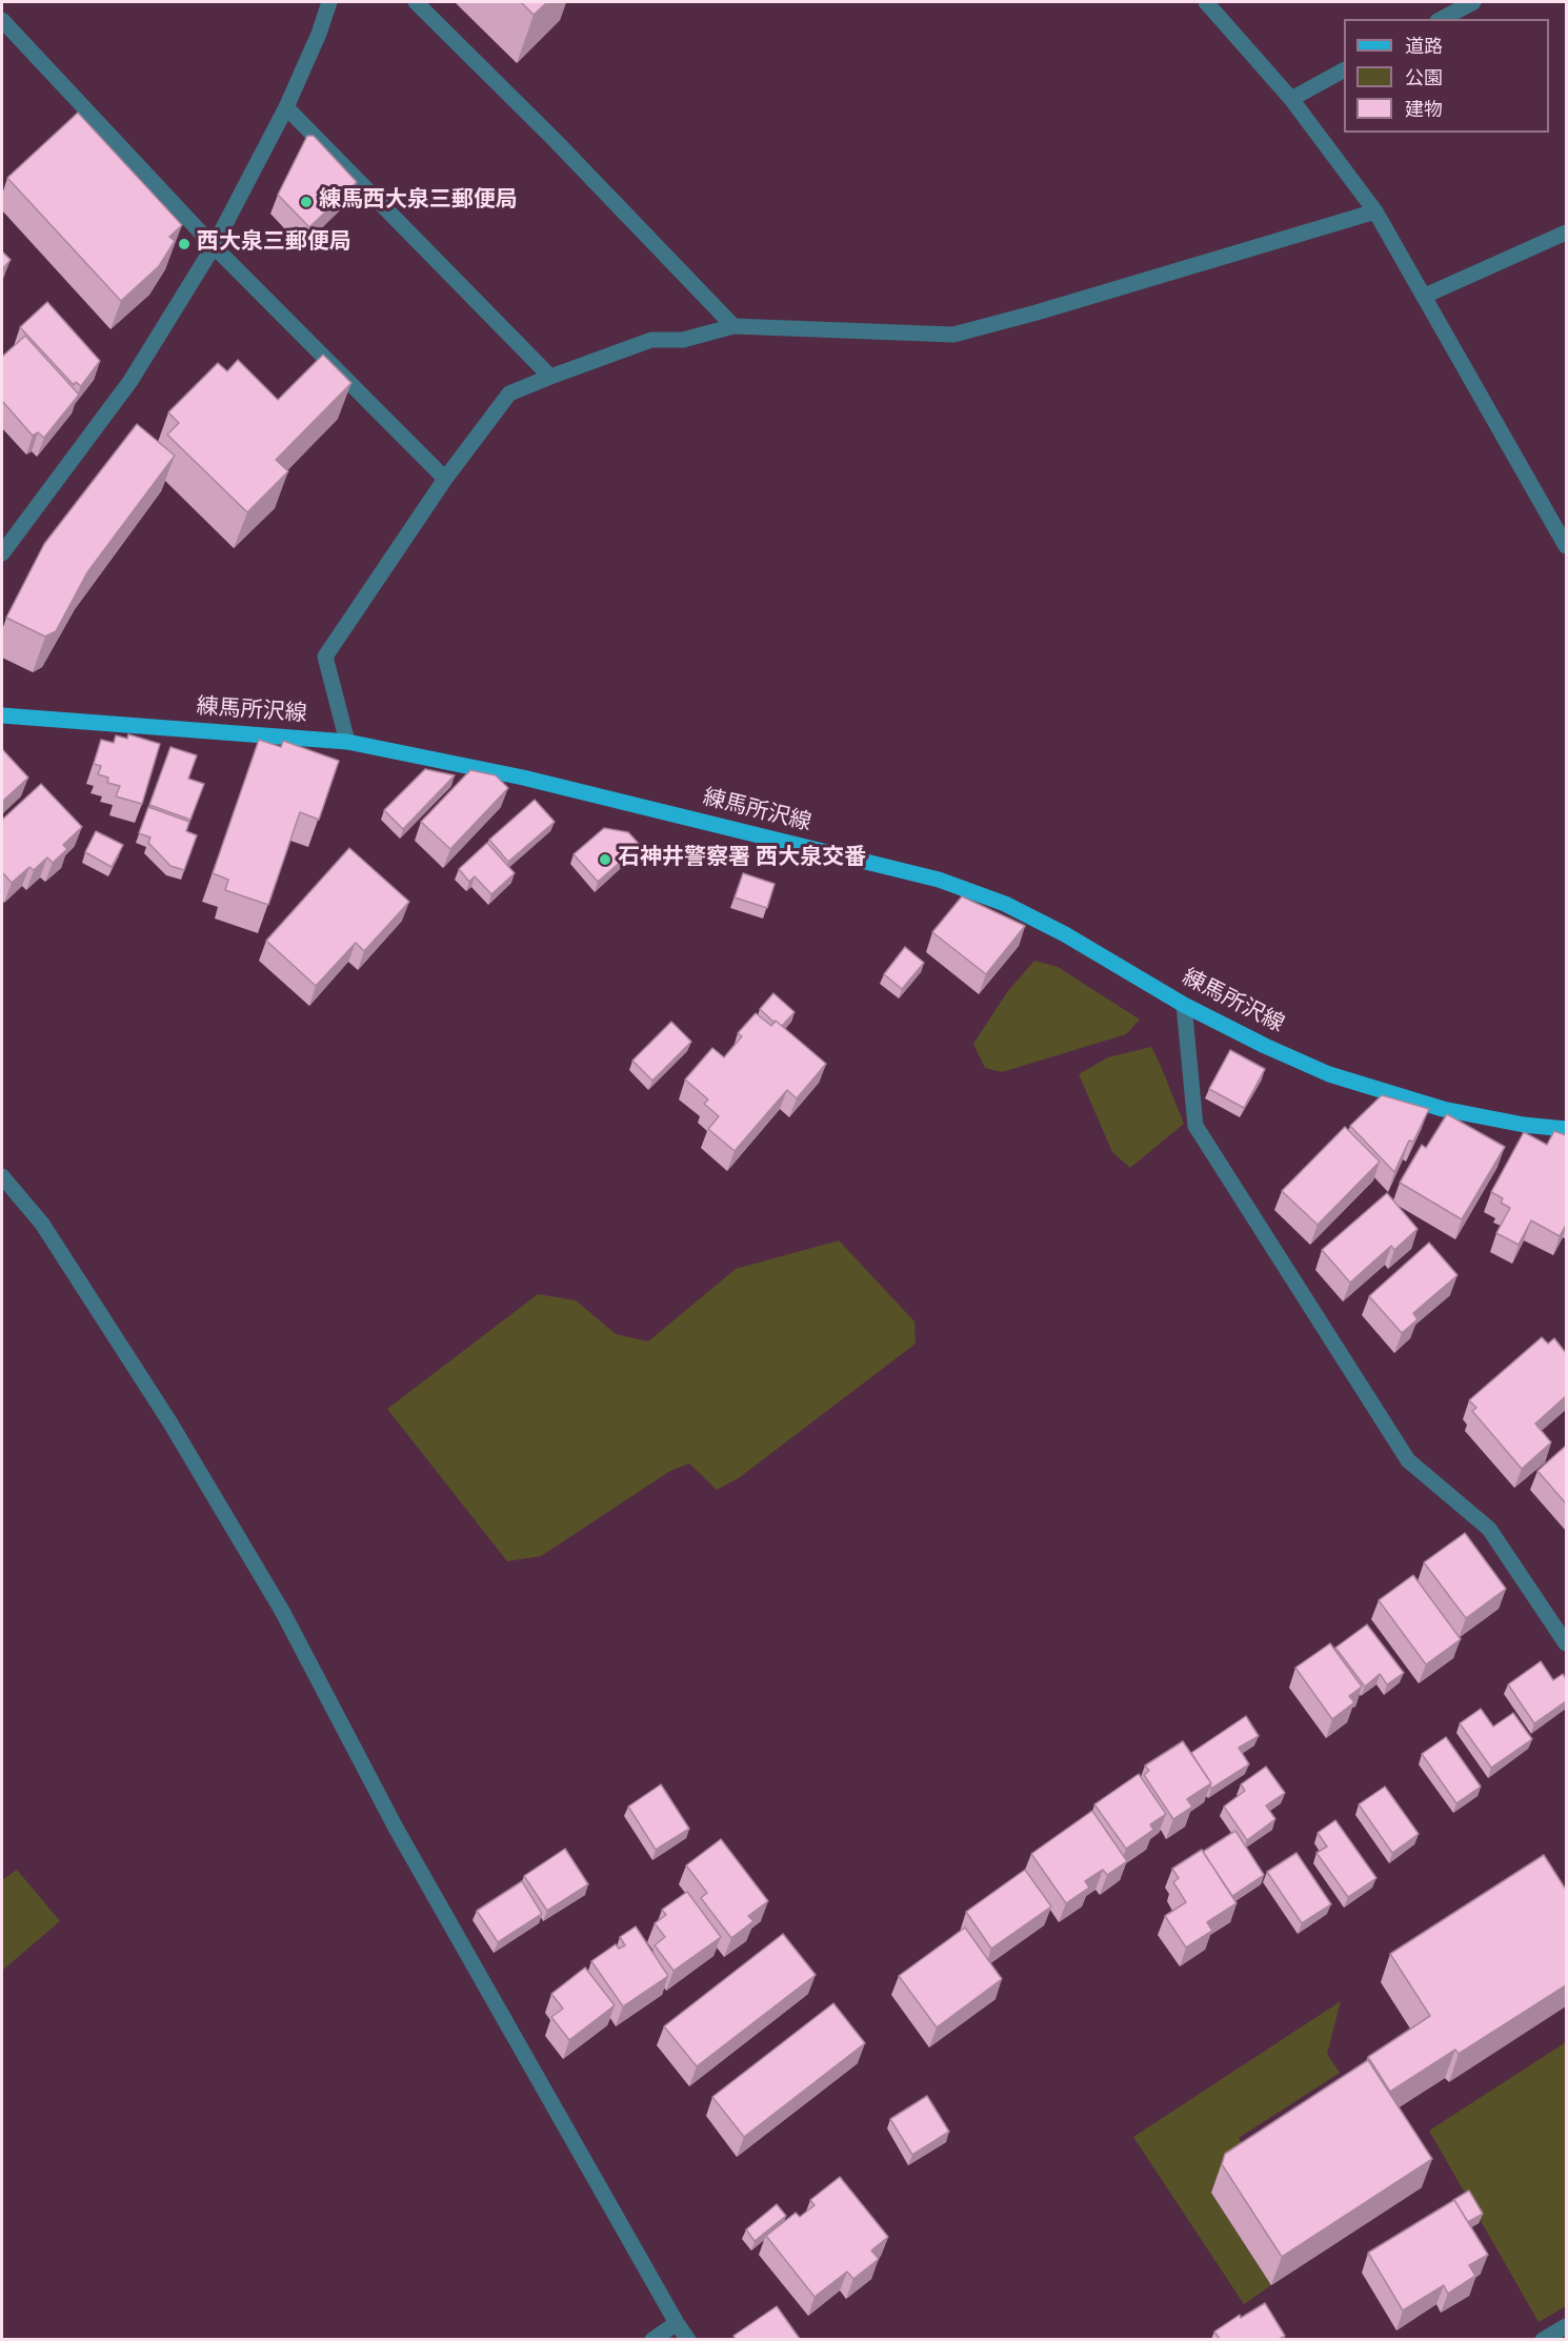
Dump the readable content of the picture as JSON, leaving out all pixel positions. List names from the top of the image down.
{
  "streets": {
    "main road": ["練馬所沢線"]
  },
  "places": ["練馬西大泉三郵便局", "西大泉三郵便局", "石神井警察署 西大泉交番"],
  "legend": ["道路", "公園", "建物"]
}
